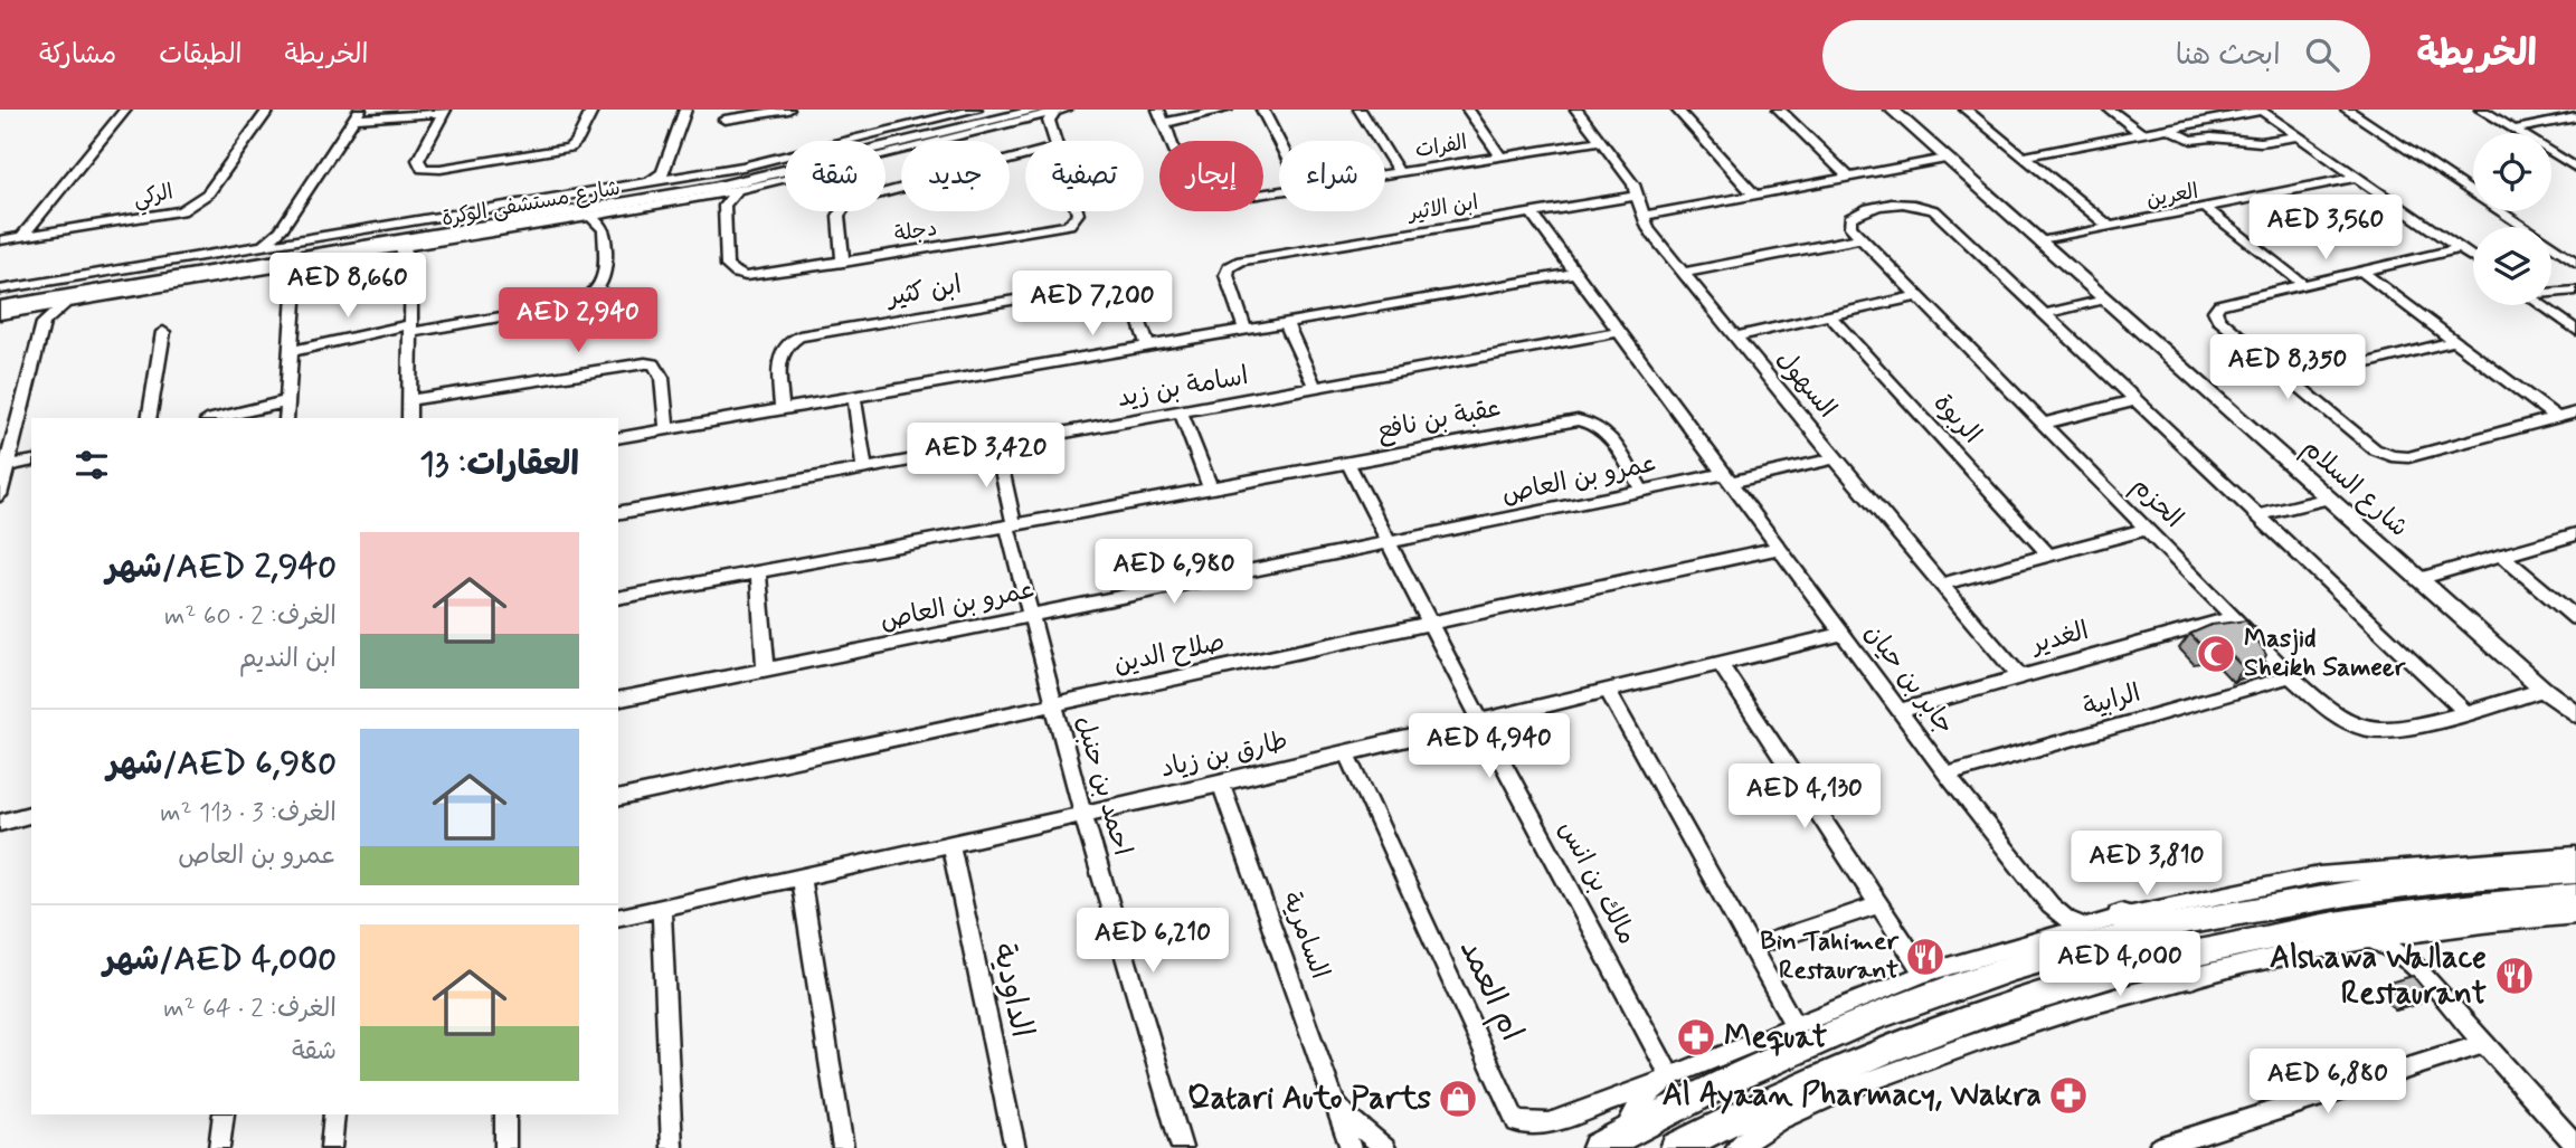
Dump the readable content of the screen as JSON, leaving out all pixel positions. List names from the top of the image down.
{
  "streets": {
    "street": [
      "الفرات",
      "الركي",
      "العرين",
      "شارع مستشفى الوكرة",
      "ابن الاثير",
      "دجلة",
      "ابن كثير",
      "السهول",
      "اسامة بن زيد",
      "الربوة",
      "عقبة بن نافع",
      "عمرو بن العاص",
      "شارع السلام",
      "الحزم",
      "الغدير",
      "صلاح الدين",
      "جابر بن حيان",
      "الرابية",
      "طارق بن زياد",
      "احمد بن حنبل",
      "مالك بن انس",
      "السامرية",
      "الداودية",
      "ام العمد"
    ]
  },
  "crossings": [
    ["الفرات", "السهول"],
    ["العرين", "شارع السلام"],
    ["ابن الاثير", "السهول"],
    ["ابن الاثير", "جابر بن حيان"],
    ["السهول", "الغدير"],
    ["اسامة بن زيد", "جابر بن حيان"],
    ["اسامة بن زيد", "احمد بن حنبل"],
    ["عقبة بن نافع", "عمرو بن العاص"],
    ["عقبة بن نافع", "احمد بن حنبل"],
    ["عقبة بن نافع", "مالك بن انس"],
    ["عمرو بن العاص", "جابر بن حيان"],
    ["عمرو بن العاص", "احمد بن حنبل"],
    ["عمرو بن العاص", "مالك بن انس"],
    ["شارع السلام", "الحزم"],
    ["الحزم", "الغدير"],
    ["الحزم", "الرابية"],
    ["الغدير", "جابر بن حيان"],
    ["صلاح الدين", "جابر بن حيان"],
    ["صلاح الدين", "احمد بن حنبل"],
    ["صلاح الدين", "مالك بن انس"],
    ["جابر بن حيان", "الرابية"],
    ["جابر بن حيان", "طارق بن زياد"],
    ["طارق بن زياد", "احمد بن حنبل"],
    ["طارق بن زياد", "مالك بن انس"],
    ["طارق بن زياد", "السامرية"],
    ["طارق بن زياد", "الداودية"],
    ["طارق بن زياد", "ام العمد"],
    ["مالك بن انس", "ام العمد"]
  ],
  "places": {
    "mosque": ["Masjid Sheikh Sameer"],
    "restaurant": ["Bin Tahimer Restaurant", "Alshawa Wallace Restaurant"],
    "pharmacy": ["Mequat", "Al Ayaan Pharmacy, Wakra"],
    "shop": ["Qatari Auto Parts"]
  },
  "page": {
    "header": "الخريطة",
    "search": "ابحث هنا",
    "nav": ["الخريطة", "الطبقات", "مشاركة"],
    "chip": [
      "شراء",
      "إيجار",
      "تصفية",
      "جديد",
      "شقة"
    ],
    "price": [
      "AED 3,560",
      "AED 8,660",
      "AED 7,200",
      "AED 2,940",
      "AED 8,350",
      "AED 3,420",
      "AED 6,980",
      "AED 4,940",
      "AED 4,130",
      "AED 3,810",
      "AED 6,210",
      "AED 4,000",
      "AED 6,880"
    ],
    "heading": "العقارات: 13",
    "list": [
      {
        "name": "AED 2,940/شهر",
        "note": "الغرف: 2 · 60 m² · ابن النديم"
      },
      {
        "name": "AED 6,980/شهر",
        "note": "الغرف: 3 · 113 m² · عمرو بن العاص"
      },
      {
        "name": "AED 4,000/شهر",
        "note": "الغرف: 2 · 64 m² · شقة"
      }
    ]
  }
}
